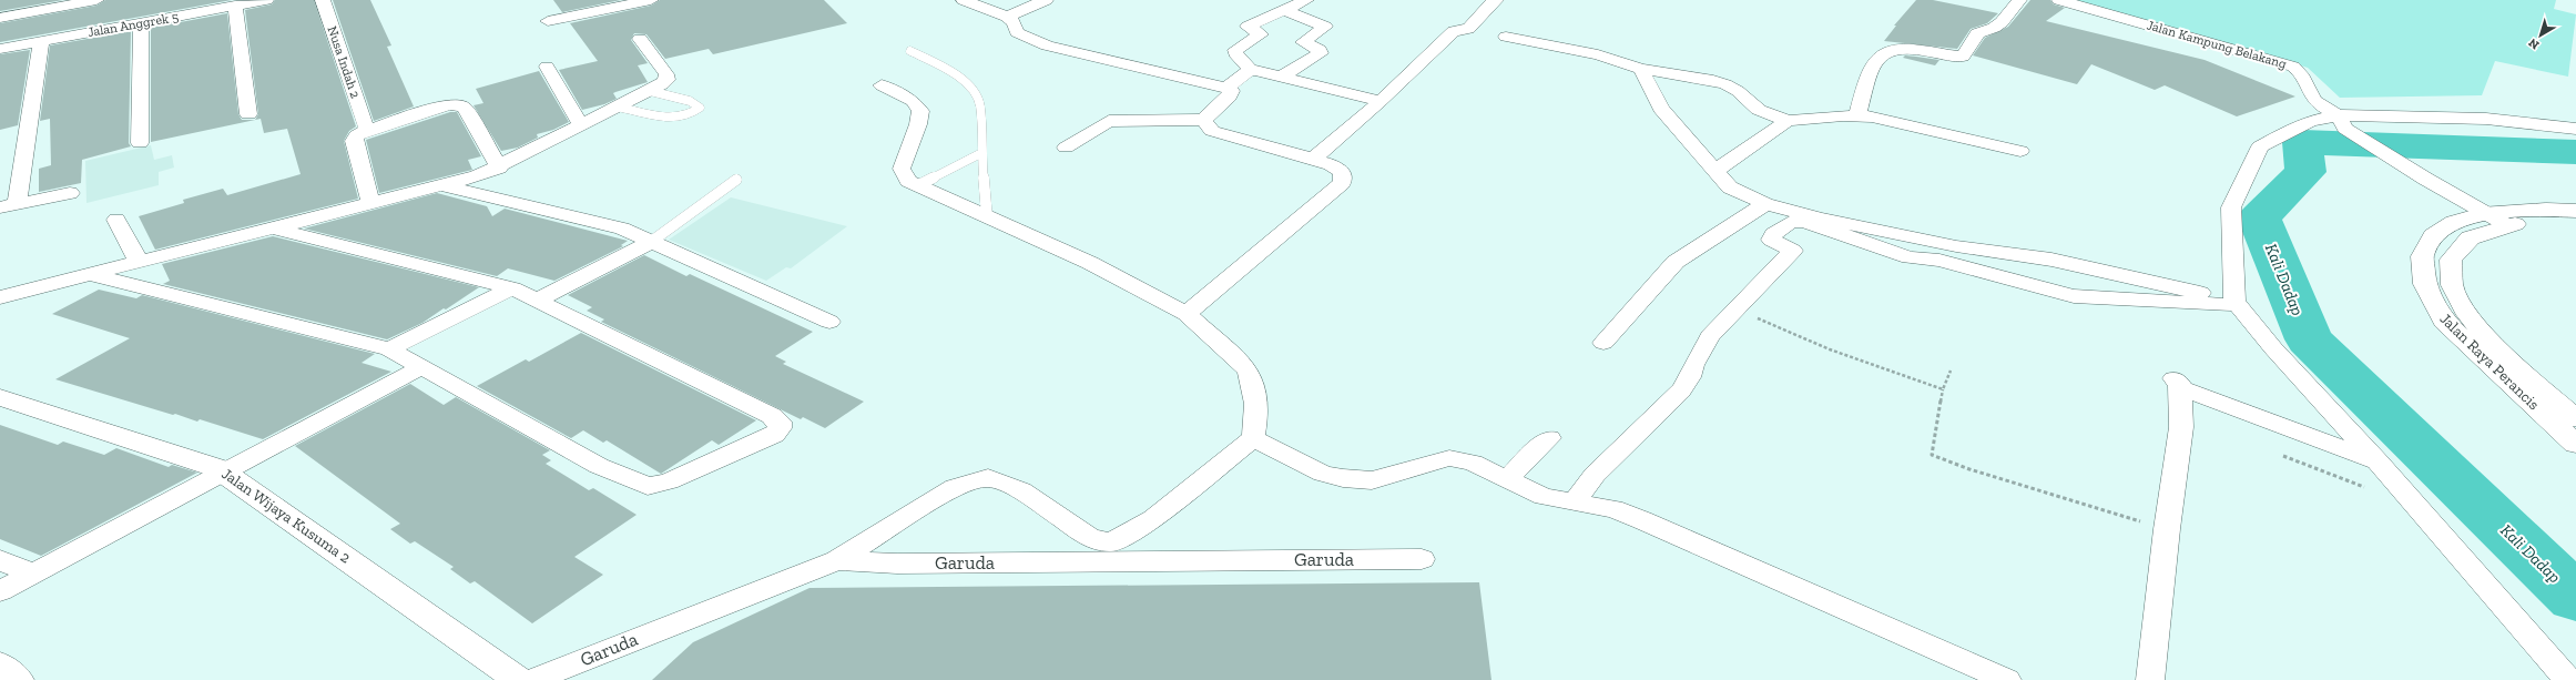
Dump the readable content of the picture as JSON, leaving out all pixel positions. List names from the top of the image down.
{
  "streets": {
    "street": [
      "Jalan Anggrek 5",
      "Jalan Kampung Belakang",
      "Nusa Indah 2",
      "Jalan Raya Perancis",
      "Jalan Wijaya Kusuma 2",
      "Garuda"
    ]
  },
  "crossings": [
    ["Jalan Kampung Belakang", "Jalan Raya Perancis"]
  ],
  "water": ["Kali Dadap"],
  "north": "bottom left"
}
